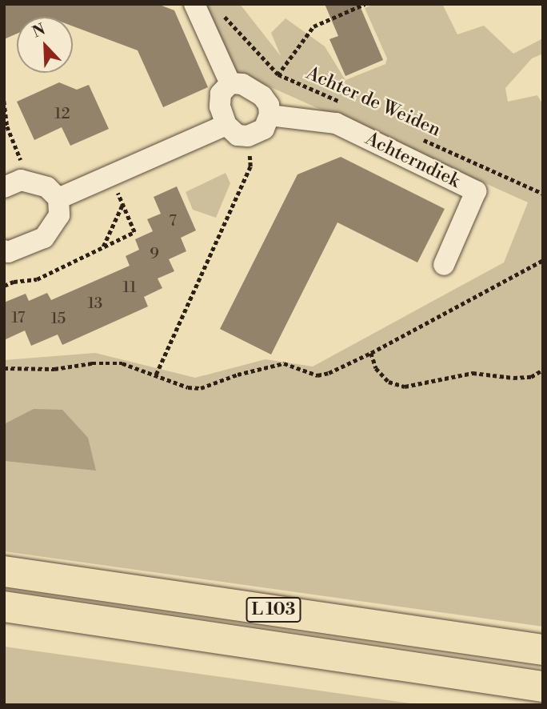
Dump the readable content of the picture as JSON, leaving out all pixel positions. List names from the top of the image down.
{
  "streets": {
    "highway": ["L 103"],
    "street": ["Achterndiek"],
    "path": ["Achter de Weiden"]
  },
  "house_numbers": [
    "12",
    "7",
    "9",
    "11",
    "13",
    "17",
    "15"
  ],
  "north": "top left"
}
